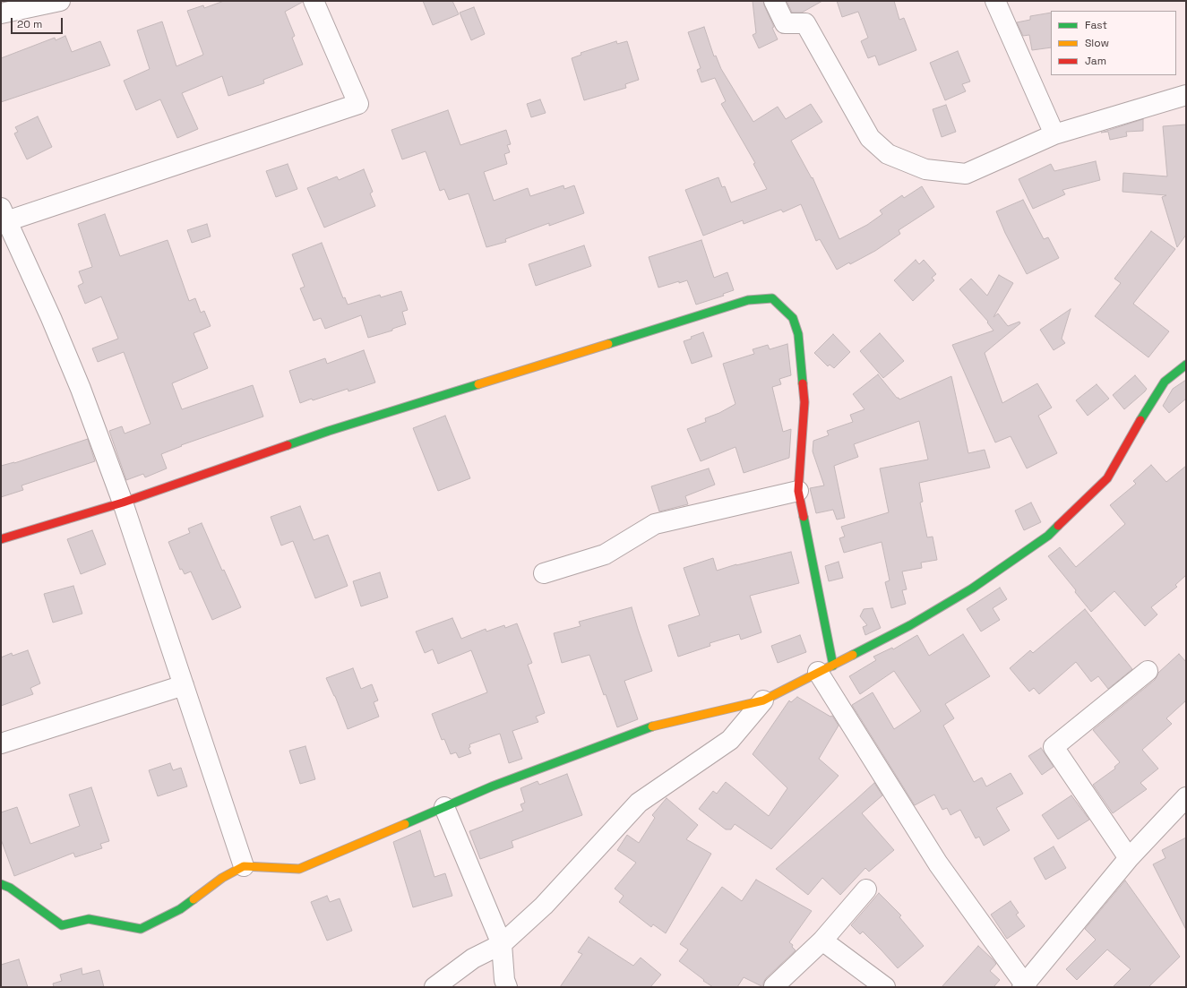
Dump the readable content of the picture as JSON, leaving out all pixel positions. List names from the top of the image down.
{
  "legend": ["Fast", "Slow", "Jam"],
  "scale_bar": "20 m"
}
